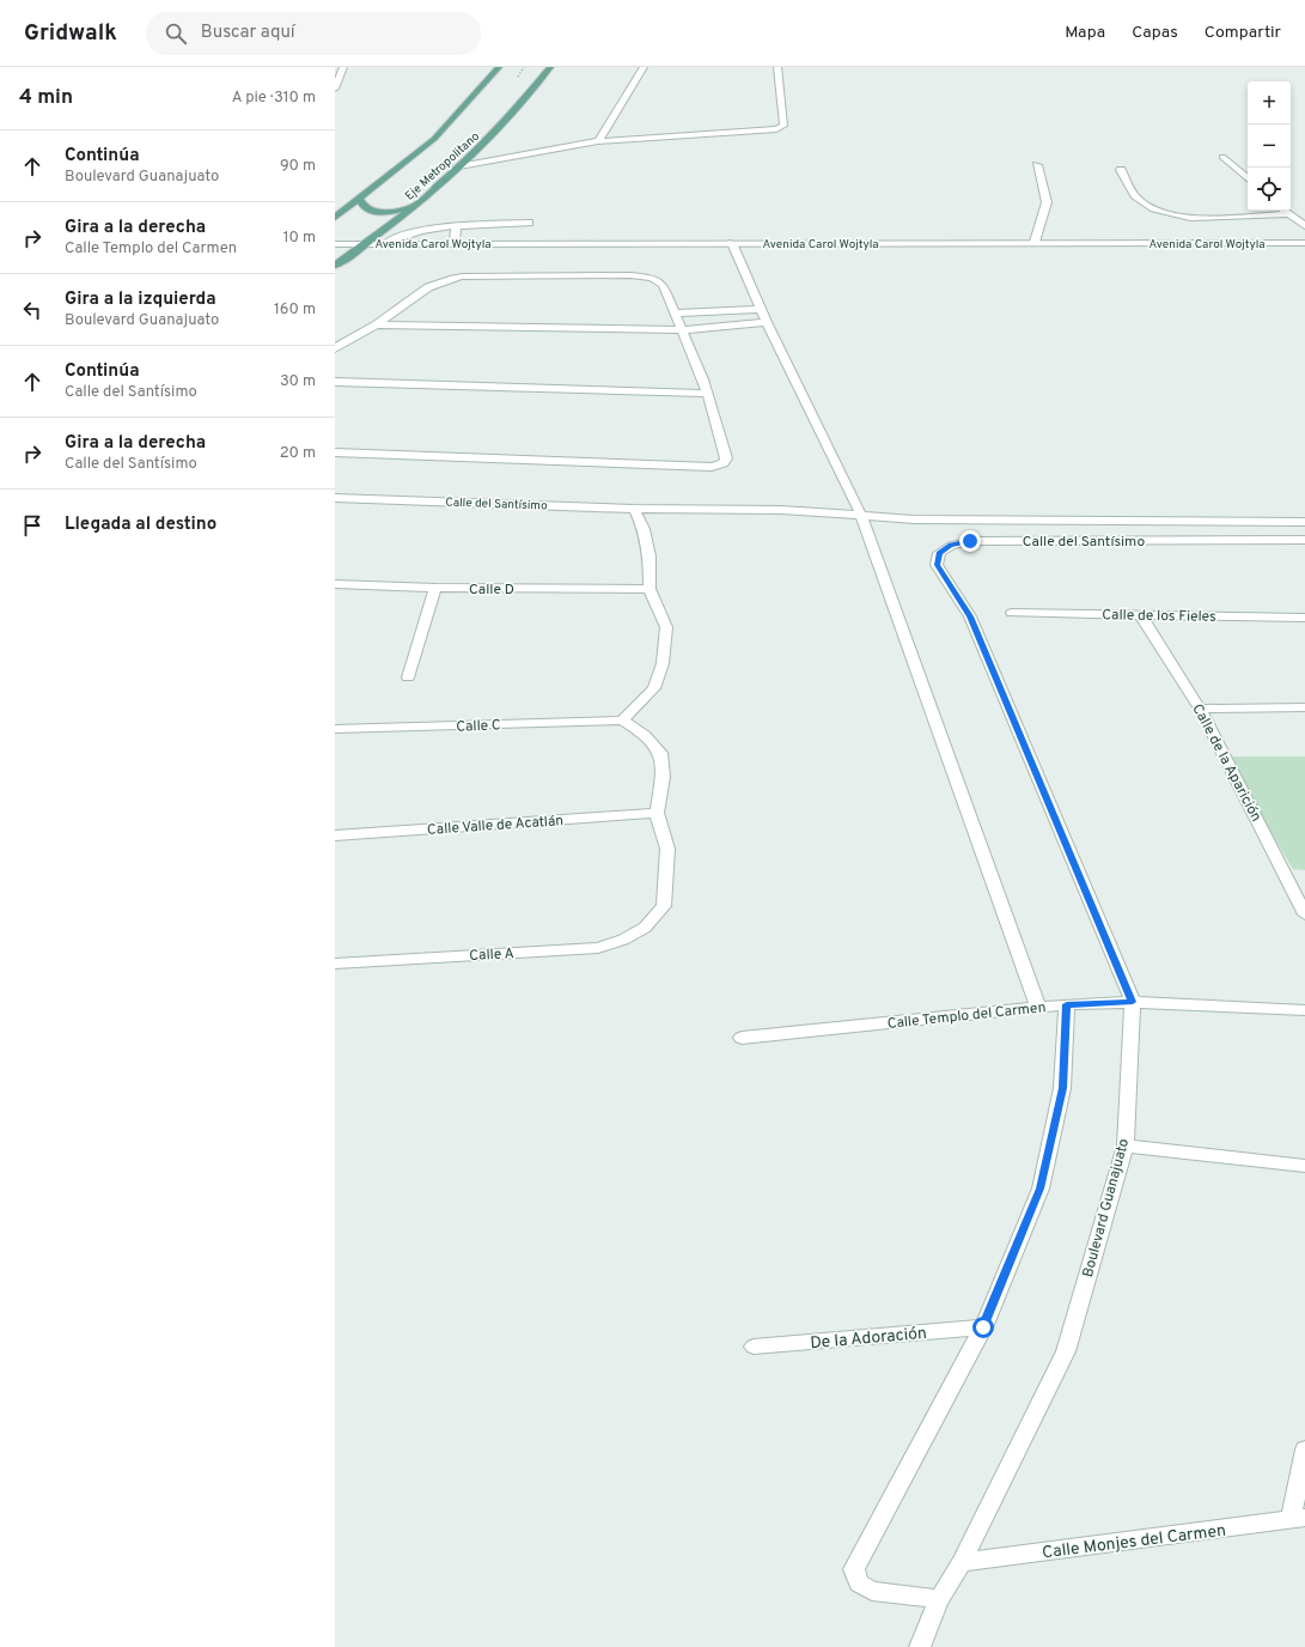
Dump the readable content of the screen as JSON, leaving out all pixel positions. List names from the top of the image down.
{
  "streets": {
    "main road": ["Eje Metropolitano"],
    "street": [
      "Avenida Carol Wojtyla",
      "Calle del Santísimo",
      "Calle D",
      "Calle de los Fieles",
      "Calle C",
      "Calle de la Aparición",
      "Calle Valle de Acatlán",
      "Calle A",
      "Calle Templo del Carmen",
      "Boulevard Guanajuato",
      "De la Adoración",
      "Calle Monjes del Carmen"
    ]
  },
  "crossings": [
    ["Eje Metropolitano", "Avenida Carol Wojtyla"],
    ["Calle del Santísimo", "Boulevard Guanajuato"],
    ["Calle de los Fieles", "Calle de la Aparición"],
    ["Calle Valle de Acatlán", "Calle A"],
    ["Calle Templo del Carmen", "Boulevard Guanajuato"],
    ["Boulevard Guanajuato", "Calle Monjes del Carmen"]
  ],
  "page": {
    "header": "Gridwalk",
    "search": "Buscar aquí",
    "nav": ["Mapa", "Capas", "Compartir"],
    "heading": ["4 min", "A pie · 310 m"],
    "map_buttons": ["+", "−"],
    "list": [
      ["Continúa", "Boulevard Guanajuato", "90 m"],
      ["Gira a la derecha", "Calle Templo del Carmen", "10 m"],
      ["Gira a la izquierda", "Boulevard Guanajuato", "160 m"],
      ["Continúa", "Calle del Santísimo", "30 m"],
      ["Gira a la derecha", "Calle del Santísimo", "20 m"],
      "Llegada al destino"
    ]
  }
}
